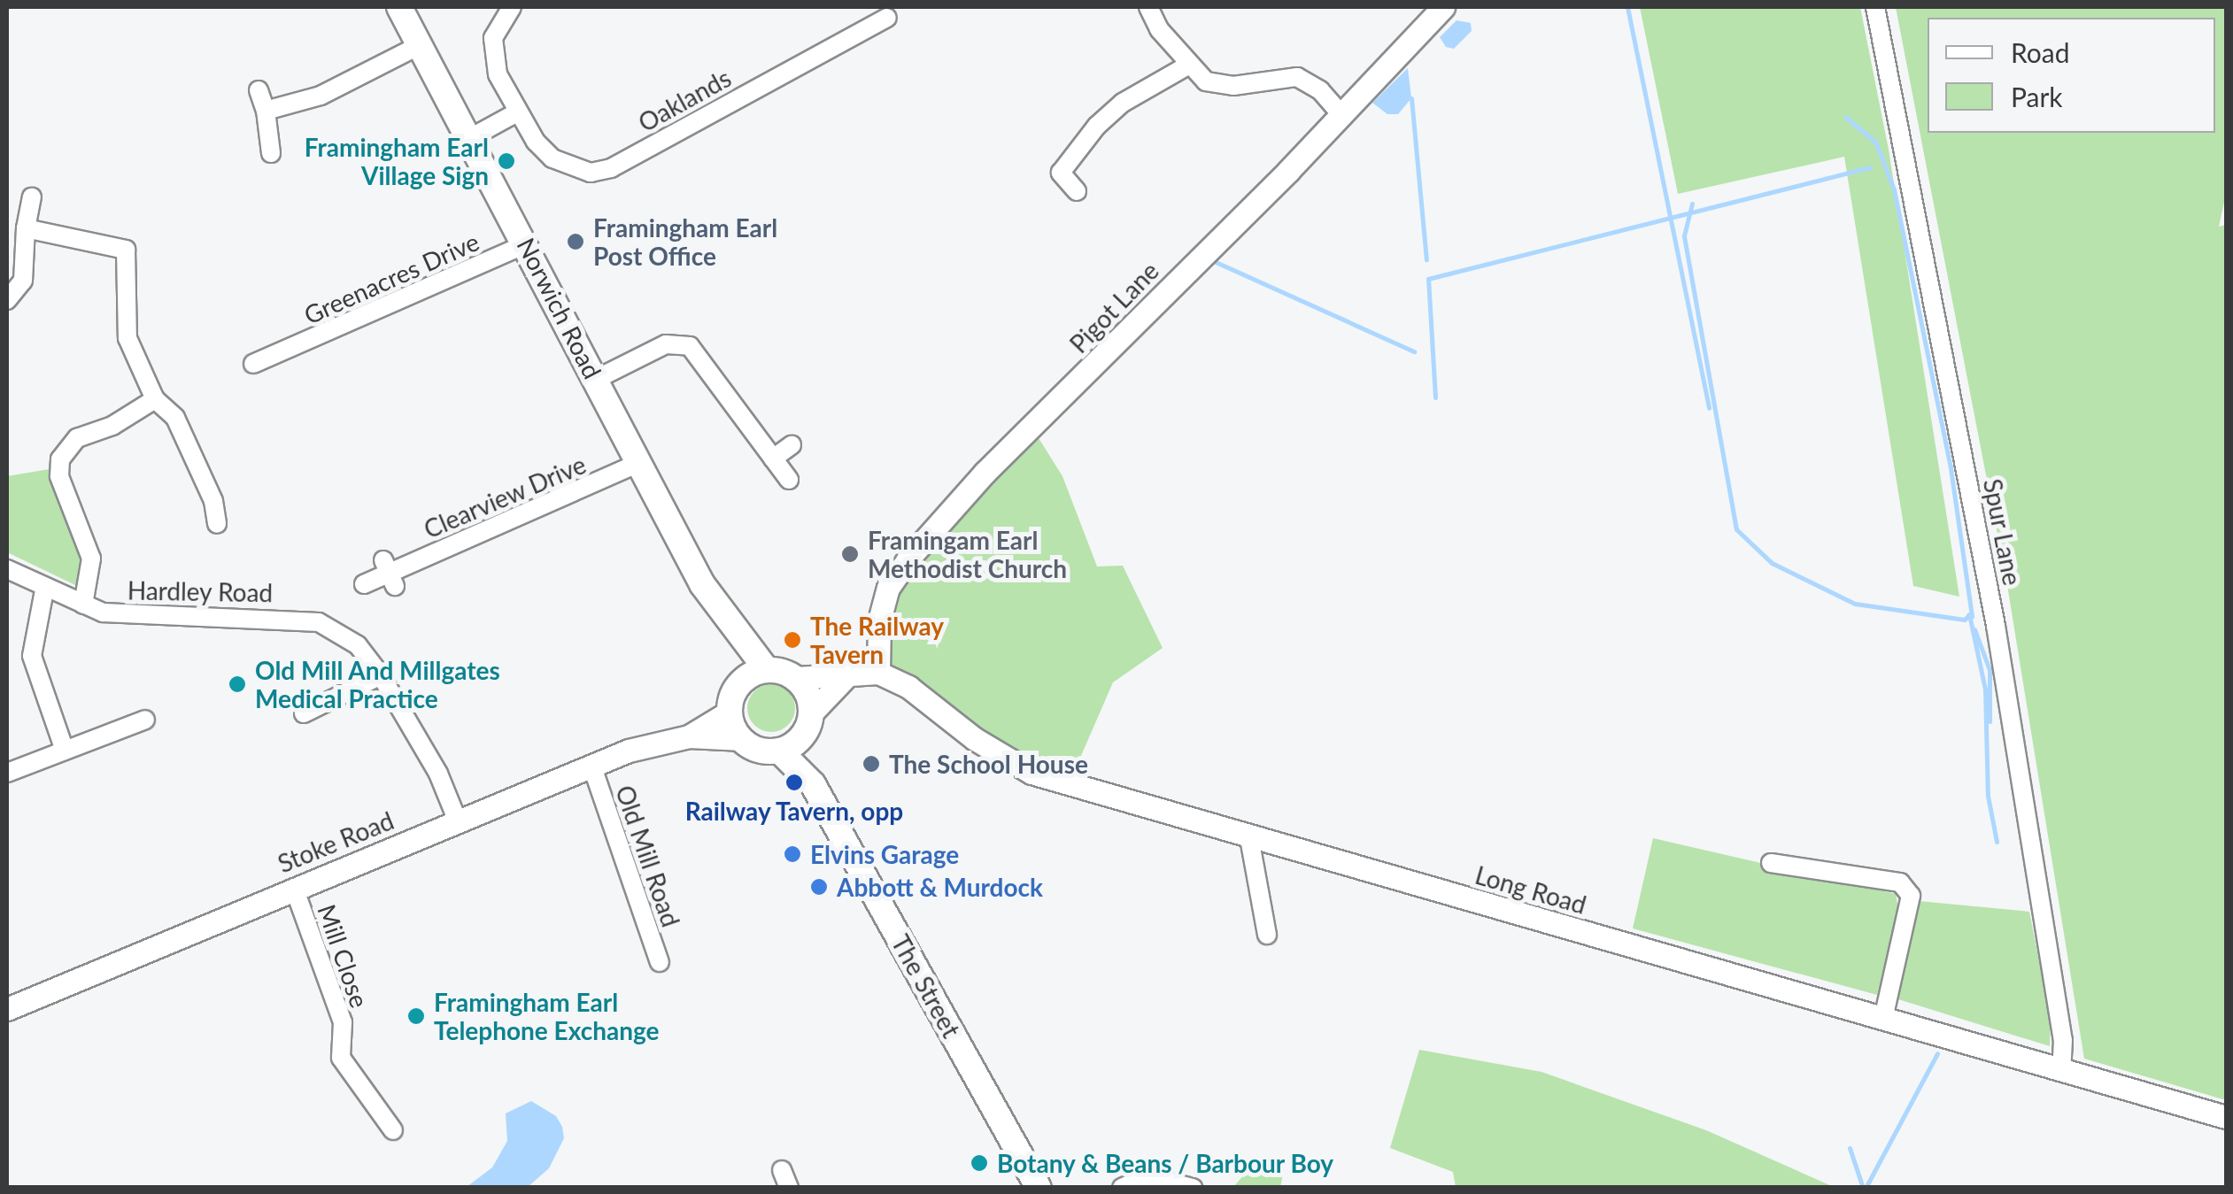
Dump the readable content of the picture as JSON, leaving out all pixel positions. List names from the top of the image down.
{
  "streets": {
    "main road": ["Norwich Road", "The Street"],
    "street": [
      "Oaklands",
      "Greenacres Drive",
      "Pigot Lane",
      "Clearview Drive",
      "Spur Lane",
      "Hardley Road",
      "Stoke Road",
      "Old Mill Road",
      "Long Road",
      "Mill Close"
    ]
  },
  "crossings": [
    ["Greenacres Drive", "Norwich Road"],
    ["Pigot Lane", "Long Road"],
    ["Norwich Road", "Clearview Drive"],
    ["Norwich Road", "Stoke Road"],
    ["Norwich Road", "The Street"],
    ["Spur Lane", "Long Road"],
    ["Hardley Road", "Stoke Road"],
    ["Stoke Road", "Old Mill Road"],
    ["Stoke Road", "Mill Close"],
    ["Stoke Road", "The Street"]
  ],
  "places": [
    "Framingham Earl Village Sign",
    "Framingham Earl Post Office",
    "Framingam Earl Methodist Church",
    "The Railway Tavern",
    "Old Mill And Millgates Medical Practice",
    "The School House",
    "Railway Tavern, opp",
    "Elvins Garage",
    "Abbott & Murdock",
    "Framingham Earl Telephone Exchange",
    "Botany & Beans / Barbour Boy"
  ],
  "legend": ["Road", "Park"]
}
